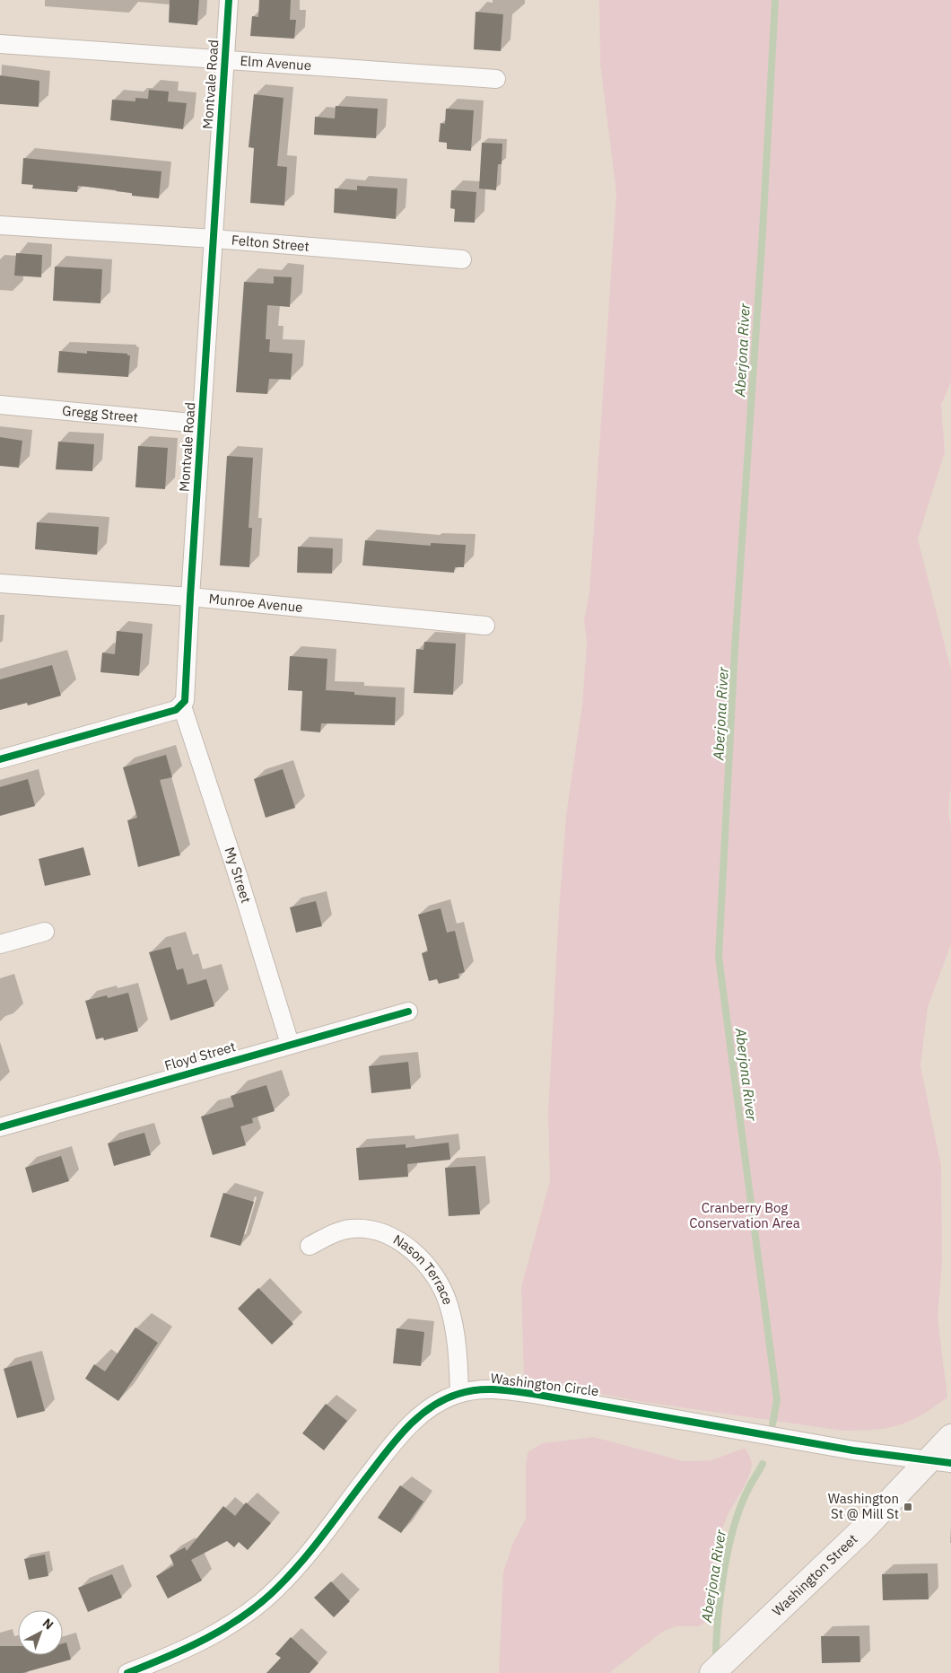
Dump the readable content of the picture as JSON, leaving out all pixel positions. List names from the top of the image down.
{
  "streets": {
    "main road": ["Washington Street"],
    "street": [
      "Elm Avenue",
      "Montvale Road",
      "Felton Street",
      "Gregg Street",
      "Munroe Avenue",
      "My Street",
      "Floyd Street",
      "Nason Terrace",
      "Washington Circle"
    ]
  },
  "crossings": [
    ["Elm Avenue", "Montvale Road"],
    ["Montvale Road", "Felton Street"],
    ["Montvale Road", "Gregg Street"],
    ["Montvale Road", "Munroe Avenue"],
    ["Montvale Road", "My Street"],
    ["My Street", "Floyd Street"],
    ["Nason Terrace", "Washington Circle"],
    ["Washington Circle", "Washington Street"]
  ],
  "water": ["Aberjona River"],
  "parks": ["Cranberry Bog Conservation Area"],
  "places": {
    "transit": ["Washington St @ Mill St"]
  },
  "north": "top right"
}
